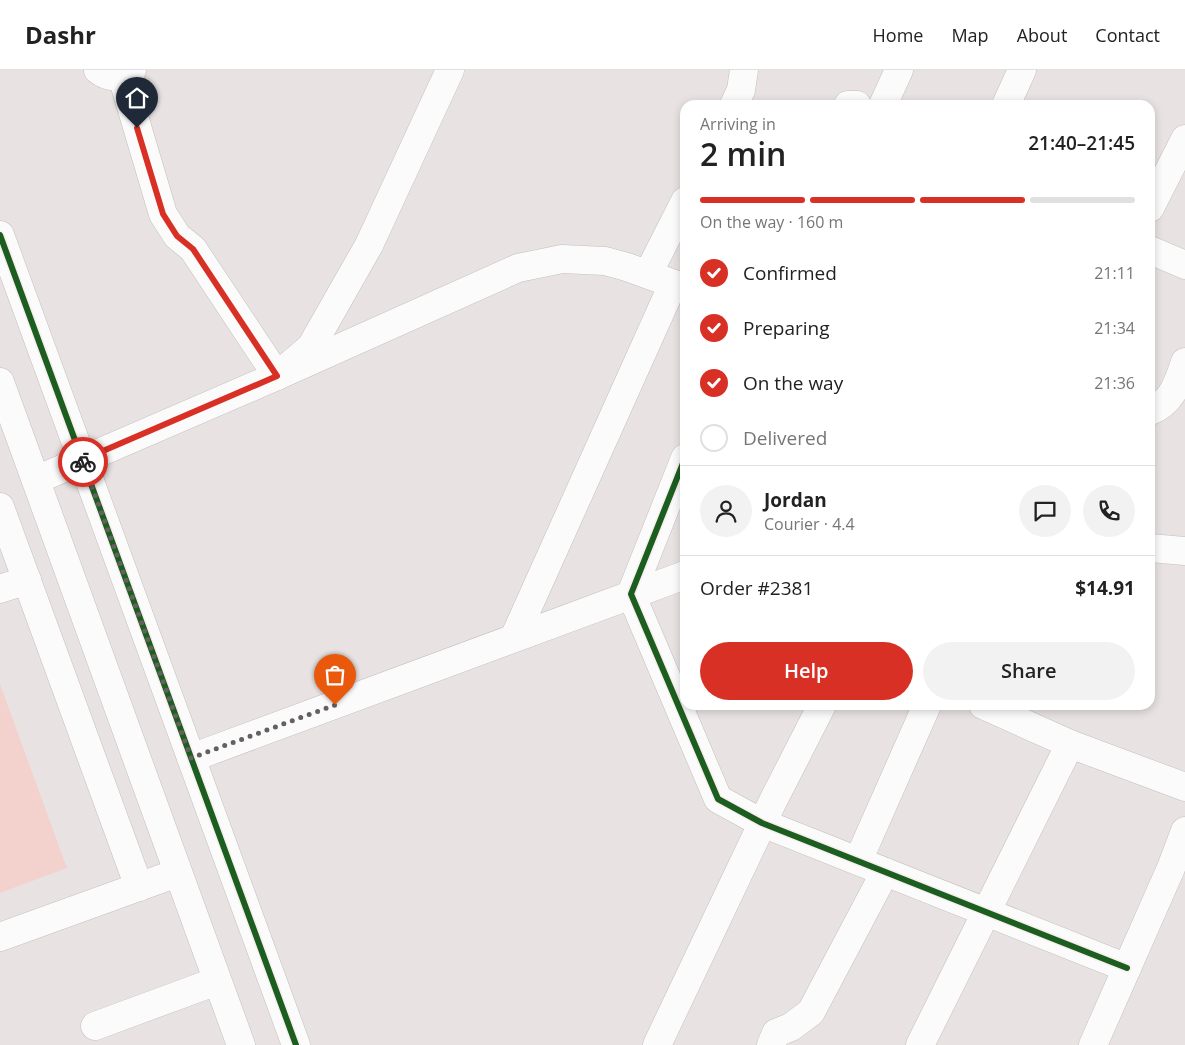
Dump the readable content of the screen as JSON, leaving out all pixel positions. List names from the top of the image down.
{
  "page": {
    "header": "Dashr",
    "nav": [
      "Home",
      "Map",
      "About",
      "Contact"
    ],
    "heading": ["2 min", "Arriving in", "21:40–21:45"],
    "panel": [
      "Jordan",
      "Courier · 4.4",
      "Order #2381",
      "$14.91"
    ],
    "bar": "On the way · 160 m",
    "list": [
      ["Confirmed", "21:11"],
      ["Preparing", "21:34"],
      ["On the way", "21:36"],
      "Delivered"
    ],
    "buttons": ["Help", "Share"]
  }
}
